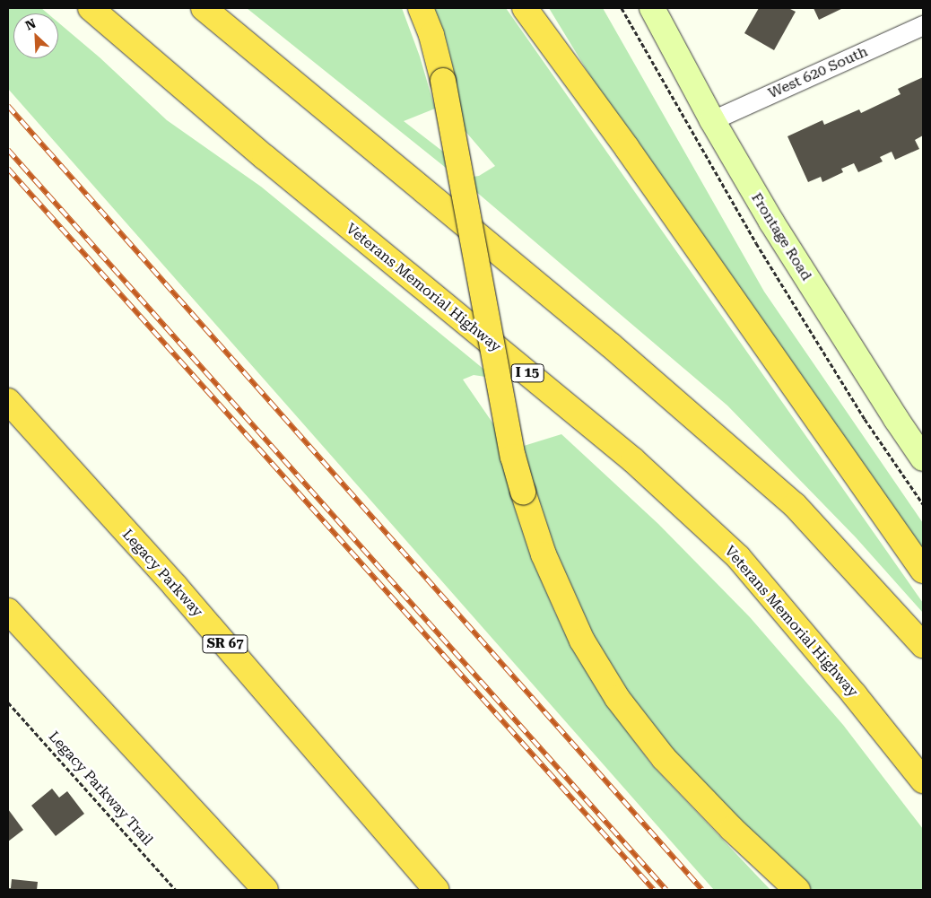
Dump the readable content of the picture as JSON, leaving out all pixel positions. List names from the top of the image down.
{
  "streets": {
    "highway": [
      "Veterans Memorial Highway",
      "I 15",
      "Legacy Parkway",
      "SR 67"
    ],
    "street": ["West 620 South", "Frontage Road"],
    "path": ["Legacy Parkway Trail"]
  },
  "crossings": [
    ["West 620 South", "Frontage Road"]
  ],
  "north": "top left"
}
